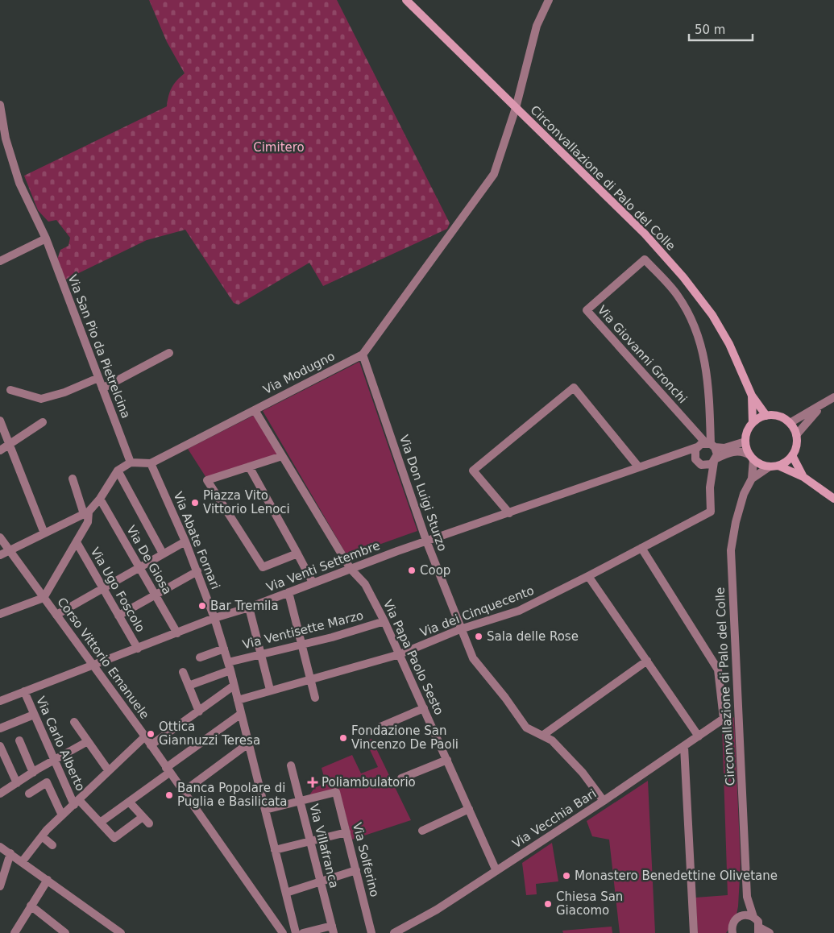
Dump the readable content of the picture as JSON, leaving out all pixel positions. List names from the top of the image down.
{
  "streets": {
    "main road": ["Circonvallazione di Palo del Colle"],
    "street": [
      "Via San Pio da Pietrelcina",
      "Via Giovanni Gronchi",
      "Via Modugno",
      "Via Don Luigi Sturzo",
      "Via Abate Fornari",
      "Via De Giosa",
      "Via Venti Settembre",
      "Via Ugo Foscolo",
      "Via dei Cinquecento",
      "Via Ventisette Marzo",
      "Via Papa Paolo Sesto",
      "Corso Vittorio Emanuele",
      "Via Carlo Alberto",
      "Via Vecchia Bari",
      "Via Villafranca",
      "Via Solferino"
    ]
  },
  "crossings": [
    ["Circonvallazione di Palo del Colle", "Via Modugno"],
    ["Via San Pio da Pietrelcina", "Via Modugno"],
    ["Via Giovanni Gronchi", "Via dei Cinquecento"],
    ["Via Modugno", "Via Don Luigi Sturzo"],
    ["Via Modugno", "Via Abate Fornari"],
    ["Via Don Luigi Sturzo", "Via Venti Settembre"],
    ["Via Don Luigi Sturzo", "Via dei Cinquecento"],
    ["Via Don Luigi Sturzo", "Via Vecchia Bari"],
    ["Via Abate Fornari", "Via Venti Settembre"],
    ["Via Abate Fornari", "Via dei Cinquecento"],
    ["Via Abate Fornari", "Via Ventisette Marzo"],
    ["Via De Giosa", "Via Venti Settembre"],
    ["Via Venti Settembre", "Via Ugo Foscolo"],
    ["Via Venti Settembre", "Via Papa Paolo Sesto"],
    ["Via Venti Settembre", "Corso Vittorio Emanuele"],
    ["Via Venti Settembre", "Via Carlo Alberto"],
    ["Via dei Cinquecento", "Via Papa Paolo Sesto"],
    ["Via dei Cinquecento", "Via Vecchia Bari"],
    ["Via Ventisette Marzo", "Via Papa Paolo Sesto"],
    ["Via Papa Paolo Sesto", "Via Vecchia Bari"],
    ["Via Villafranca", "Via Solferino"]
  ],
  "parks": ["Cimitero"],
  "places": {
    "other": [
      "Piazza Vito Vittorio Lenoci",
      "Coop",
      "Bar Tremila",
      "Sala delle Rose",
      "Ottica Giannuzzi Teresa",
      "Fondazione San Vincenzo De Paoli",
      "Banca Popolare di Puglia e Basilicata",
      "Monastero Benedettine Olivetane",
      "Chiesa San Giacomo"
    ],
    "health": ["Poliambulatorio"]
  },
  "scale_bar": "50 m"
}
